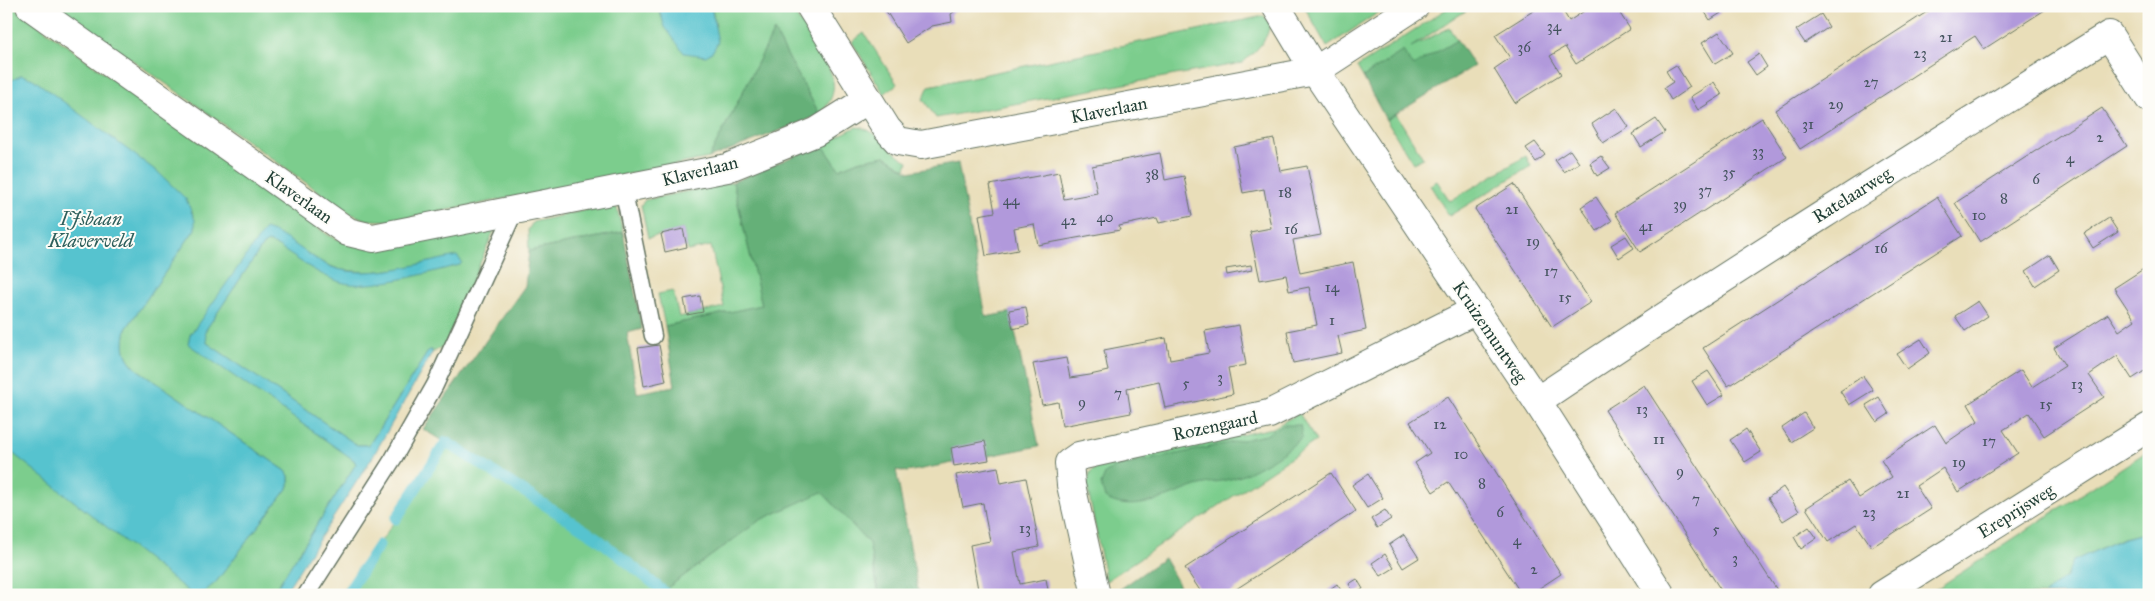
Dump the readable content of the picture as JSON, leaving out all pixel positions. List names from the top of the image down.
{
  "streets": {
    "street": [
      "Klaverlaan",
      "Ratelaarweg",
      "Kruizemuntweg",
      "Rozengaard",
      "Ereprijsweg"
    ]
  },
  "crossings": [
    ["Klaverlaan", "Kruizemuntweg"],
    ["Ratelaarweg", "Kruizemuntweg"],
    ["Kruizemuntweg", "Rozengaard"]
  ],
  "water": ["IJsbaan Klaverveld"],
  "house_numbers": [
    "34",
    "21",
    "36",
    "23",
    "27",
    "29",
    "31",
    "2",
    "33",
    "4",
    "35",
    "38",
    "6",
    "37",
    "18",
    "8",
    "44",
    "39",
    "21",
    "10",
    "40",
    "42",
    "41",
    "16",
    "19",
    "16",
    "17",
    "14",
    "15",
    "1",
    "3",
    "5",
    "13",
    "7",
    "9",
    "15",
    "13",
    "12",
    "11",
    "17",
    "10",
    "19",
    "9",
    "8",
    "21",
    "7",
    "6",
    "23",
    "13",
    "5",
    "4",
    "3",
    "2"
  ]
}
